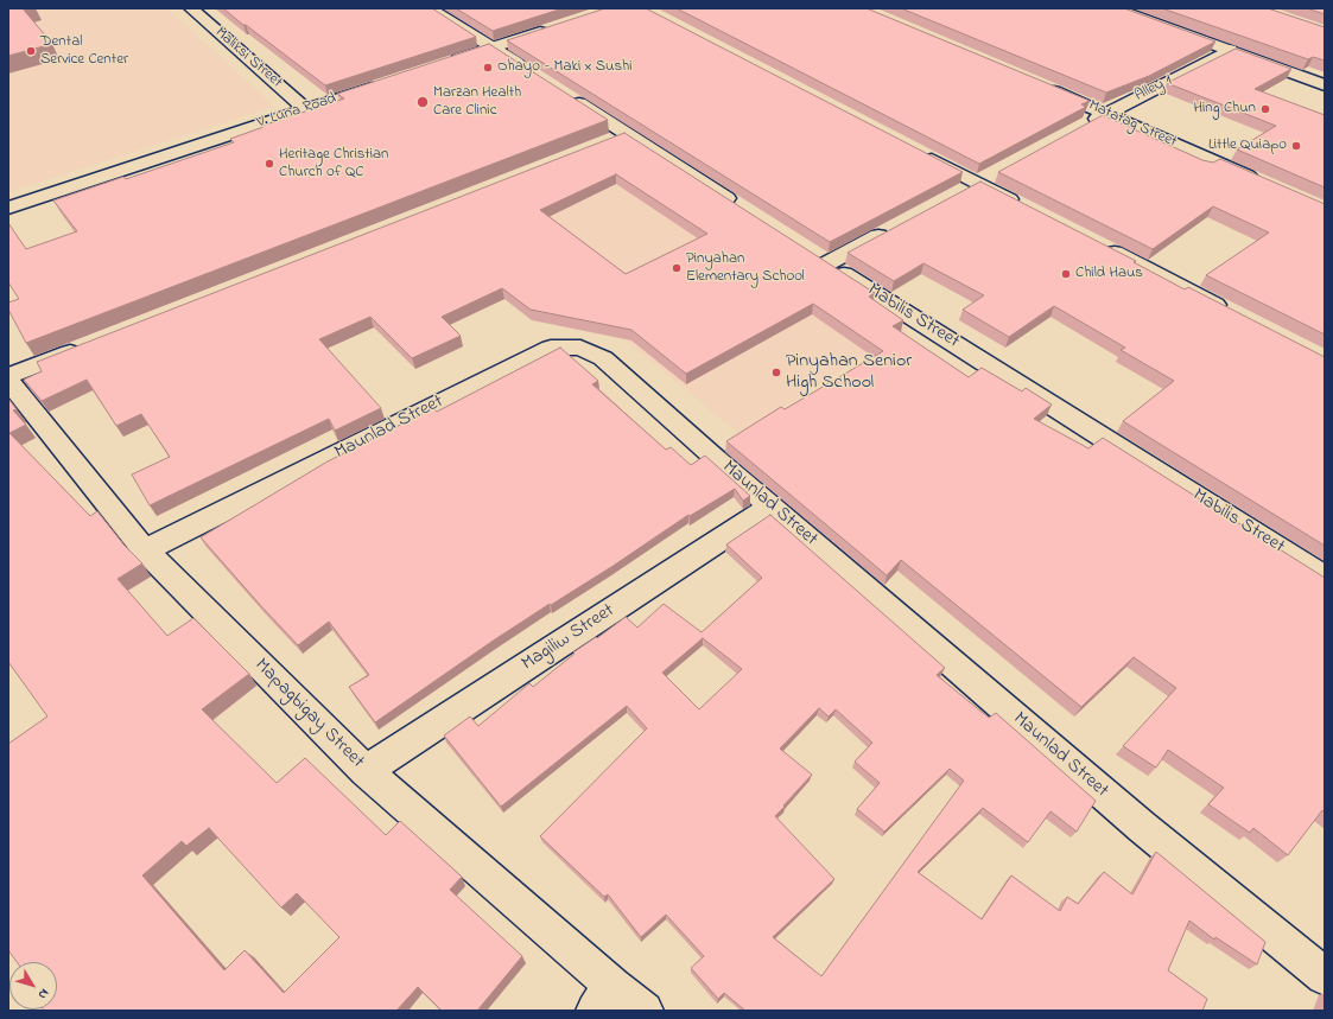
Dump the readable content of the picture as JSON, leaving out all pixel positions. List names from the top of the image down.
{
  "streets": {
    "street": [
      "Maliksi Street",
      "Alley 1",
      "V. Luna Road",
      "Matatag Street",
      "Mabilis Street",
      "Maunlad Street",
      "Magiliw Street",
      "Mapagbigay Street"
    ]
  },
  "crossings": [
    ["Maliksi Street", "V. Luna Road"],
    ["Alley 1", "Matatag Street"],
    ["Maunlad Street", "Magiliw Street"],
    ["Maunlad Street", "Mapagbigay Street"],
    ["Magiliw Street", "Mapagbigay Street"]
  ],
  "places": [
    "Dental Service Center",
    "Ohayo - Maki x Sushi",
    "Marzan Health Care Clinic",
    "Hing Chun",
    "Little Quiapo",
    "Heritage Christian Church of QC",
    "Pinyahan Elementary School",
    "Child Haus",
    "Pinyahan Senior High School"
  ],
  "north": "bottom right"
}
